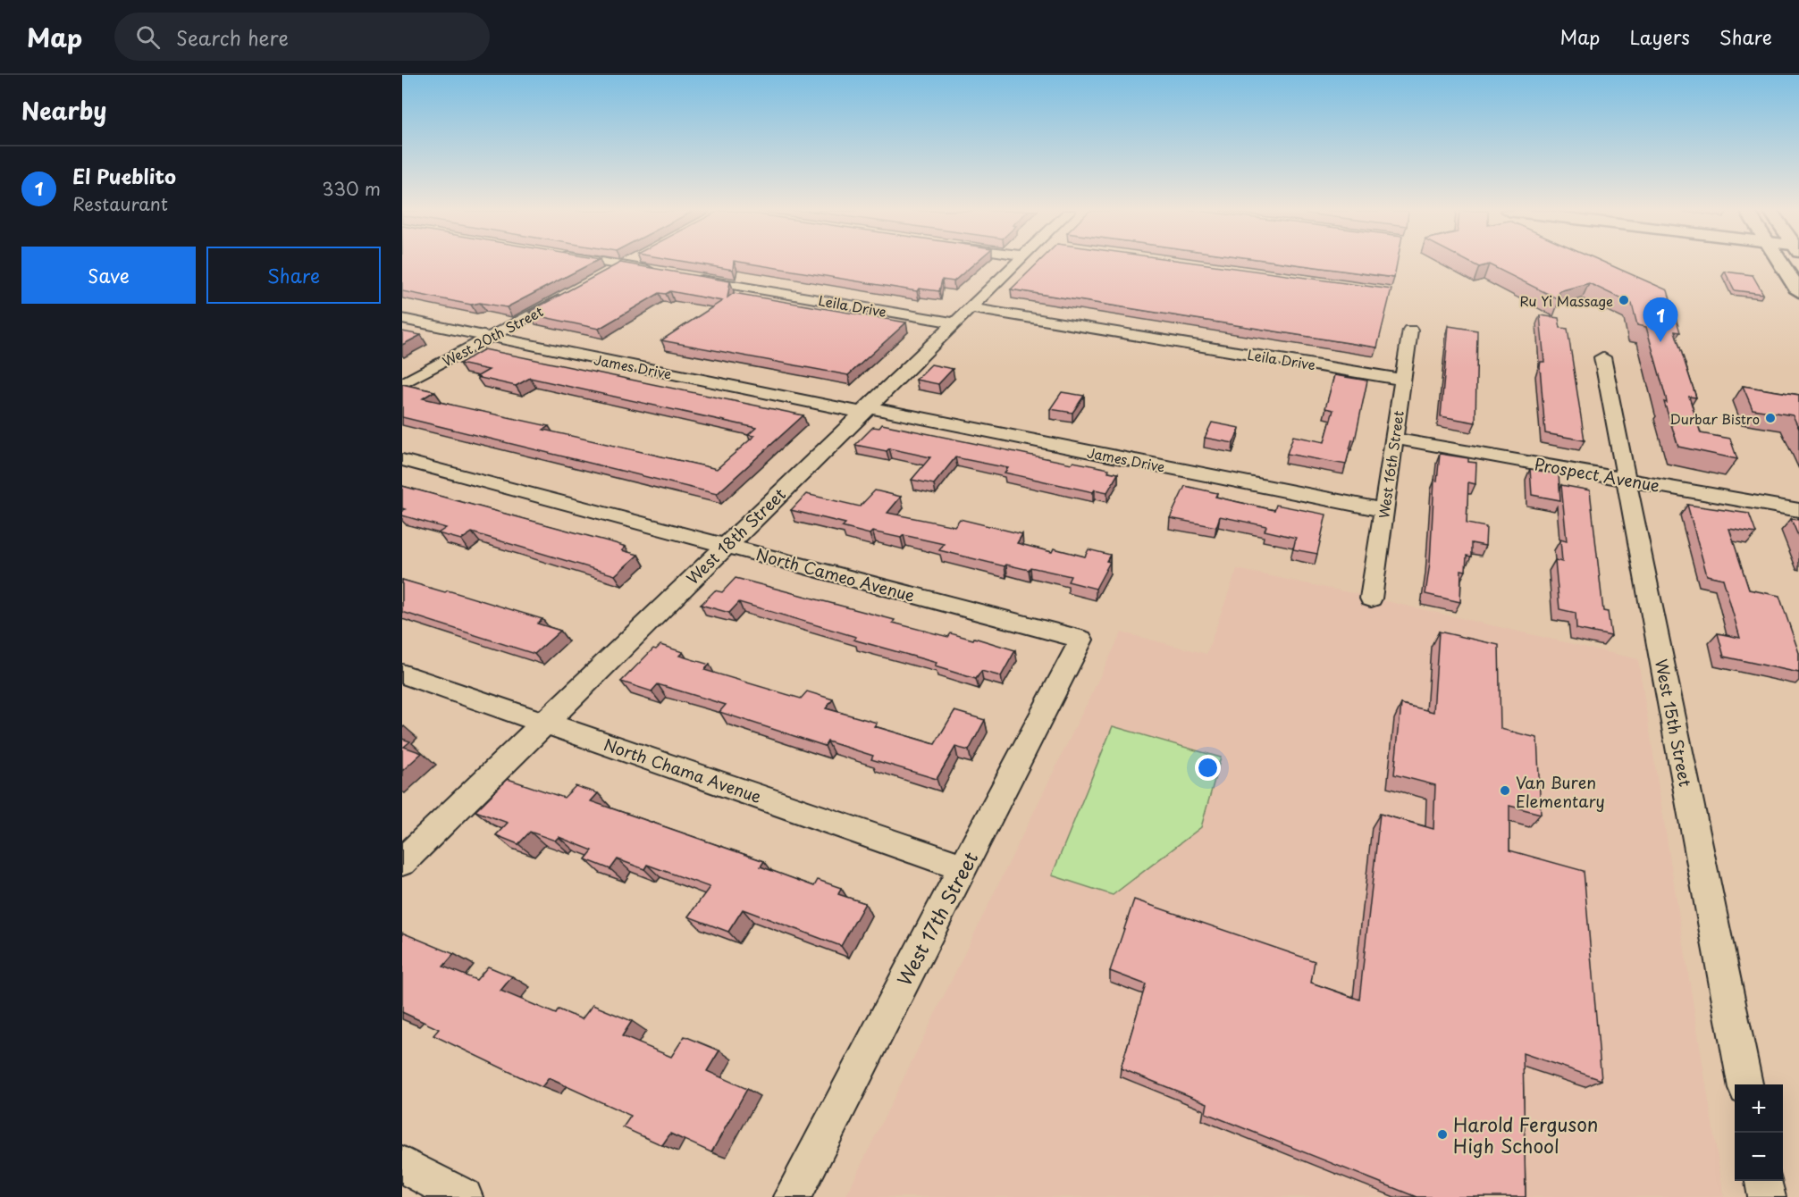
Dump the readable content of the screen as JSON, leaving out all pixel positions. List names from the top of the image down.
{
  "streets": {
    "street": [
      "Leila Drive",
      "West 20th Street",
      "James Drive",
      "West 16th Street",
      "Prospect Avenue",
      "West 18th Street",
      "North Cameo Avenue",
      "West 15th Street",
      "North Chama Avenue",
      "West 17th Street"
    ]
  },
  "crossings": [
    ["Leila Drive", "West 16th Street"],
    ["Leila Drive", "West 18th Street"],
    ["West 20th Street", "James Drive"],
    ["James Drive", "West 16th Street"],
    ["James Drive", "West 18th Street"],
    ["West 16th Street", "Prospect Avenue"],
    ["Prospect Avenue", "West 15th Street"],
    ["West 18th Street", "North Cameo Avenue"],
    ["West 18th Street", "North Chama Avenue"],
    ["North Cameo Avenue", "West 17th Street"],
    ["North Chama Avenue", "West 17th Street"]
  ],
  "places": [
    "Ru Yi Massage",
    "Durbar Bistro",
    "Van Buren Elementary",
    "Harold Ferguson High School"
  ],
  "page": {
    "header": "Map",
    "search": "Search here",
    "nav": ["Map", "Layers", "Share"],
    "heading": "Nearby",
    "list": [
      {
        "mark": "1",
        "name": "El Pueblito",
        "note": "Restaurant",
        "value": "330 m"
      }
    ],
    "buttons": ["Save", "Share"],
    "pins": "1",
    "map_buttons": ["+", "−"]
  }
}
